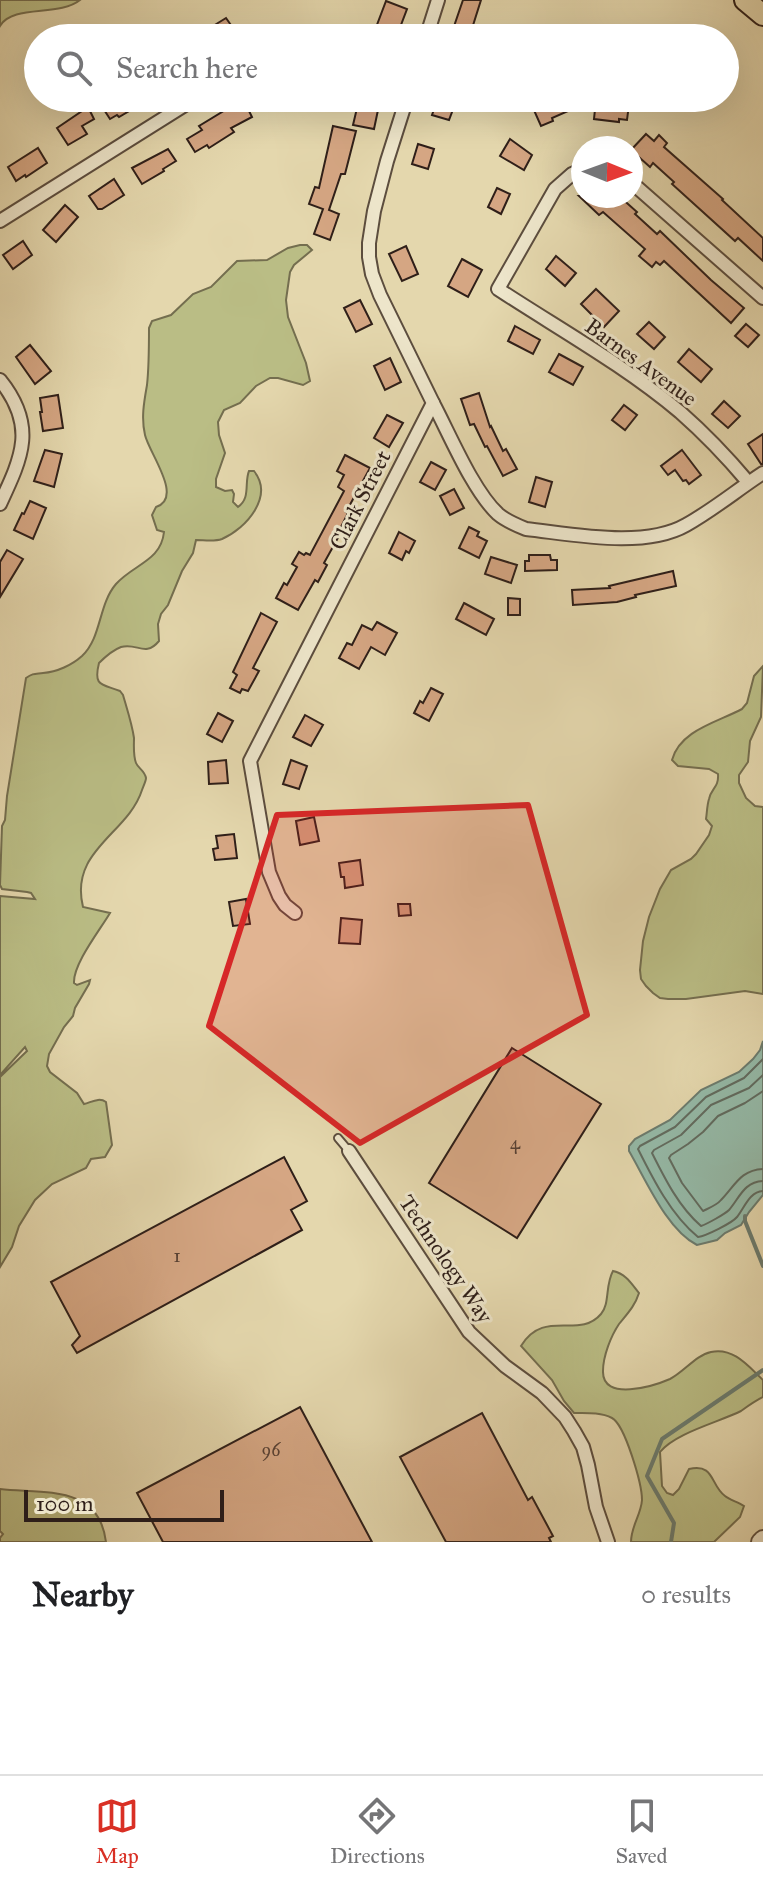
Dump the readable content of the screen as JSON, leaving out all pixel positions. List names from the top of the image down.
{
  "streets": {
    "street": ["Barnes Avenue", "Clark Street", "Technology Way"]
  },
  "house_numbers": ["4", "1", "96"],
  "scale_bar": "100 m",
  "north": "right",
  "page": {
    "search": "Search here",
    "scale": "100 m",
    "heading": ["Nearby", "0 results"],
    "nav": ["Map", "Directions", "Saved"]
  }
}
